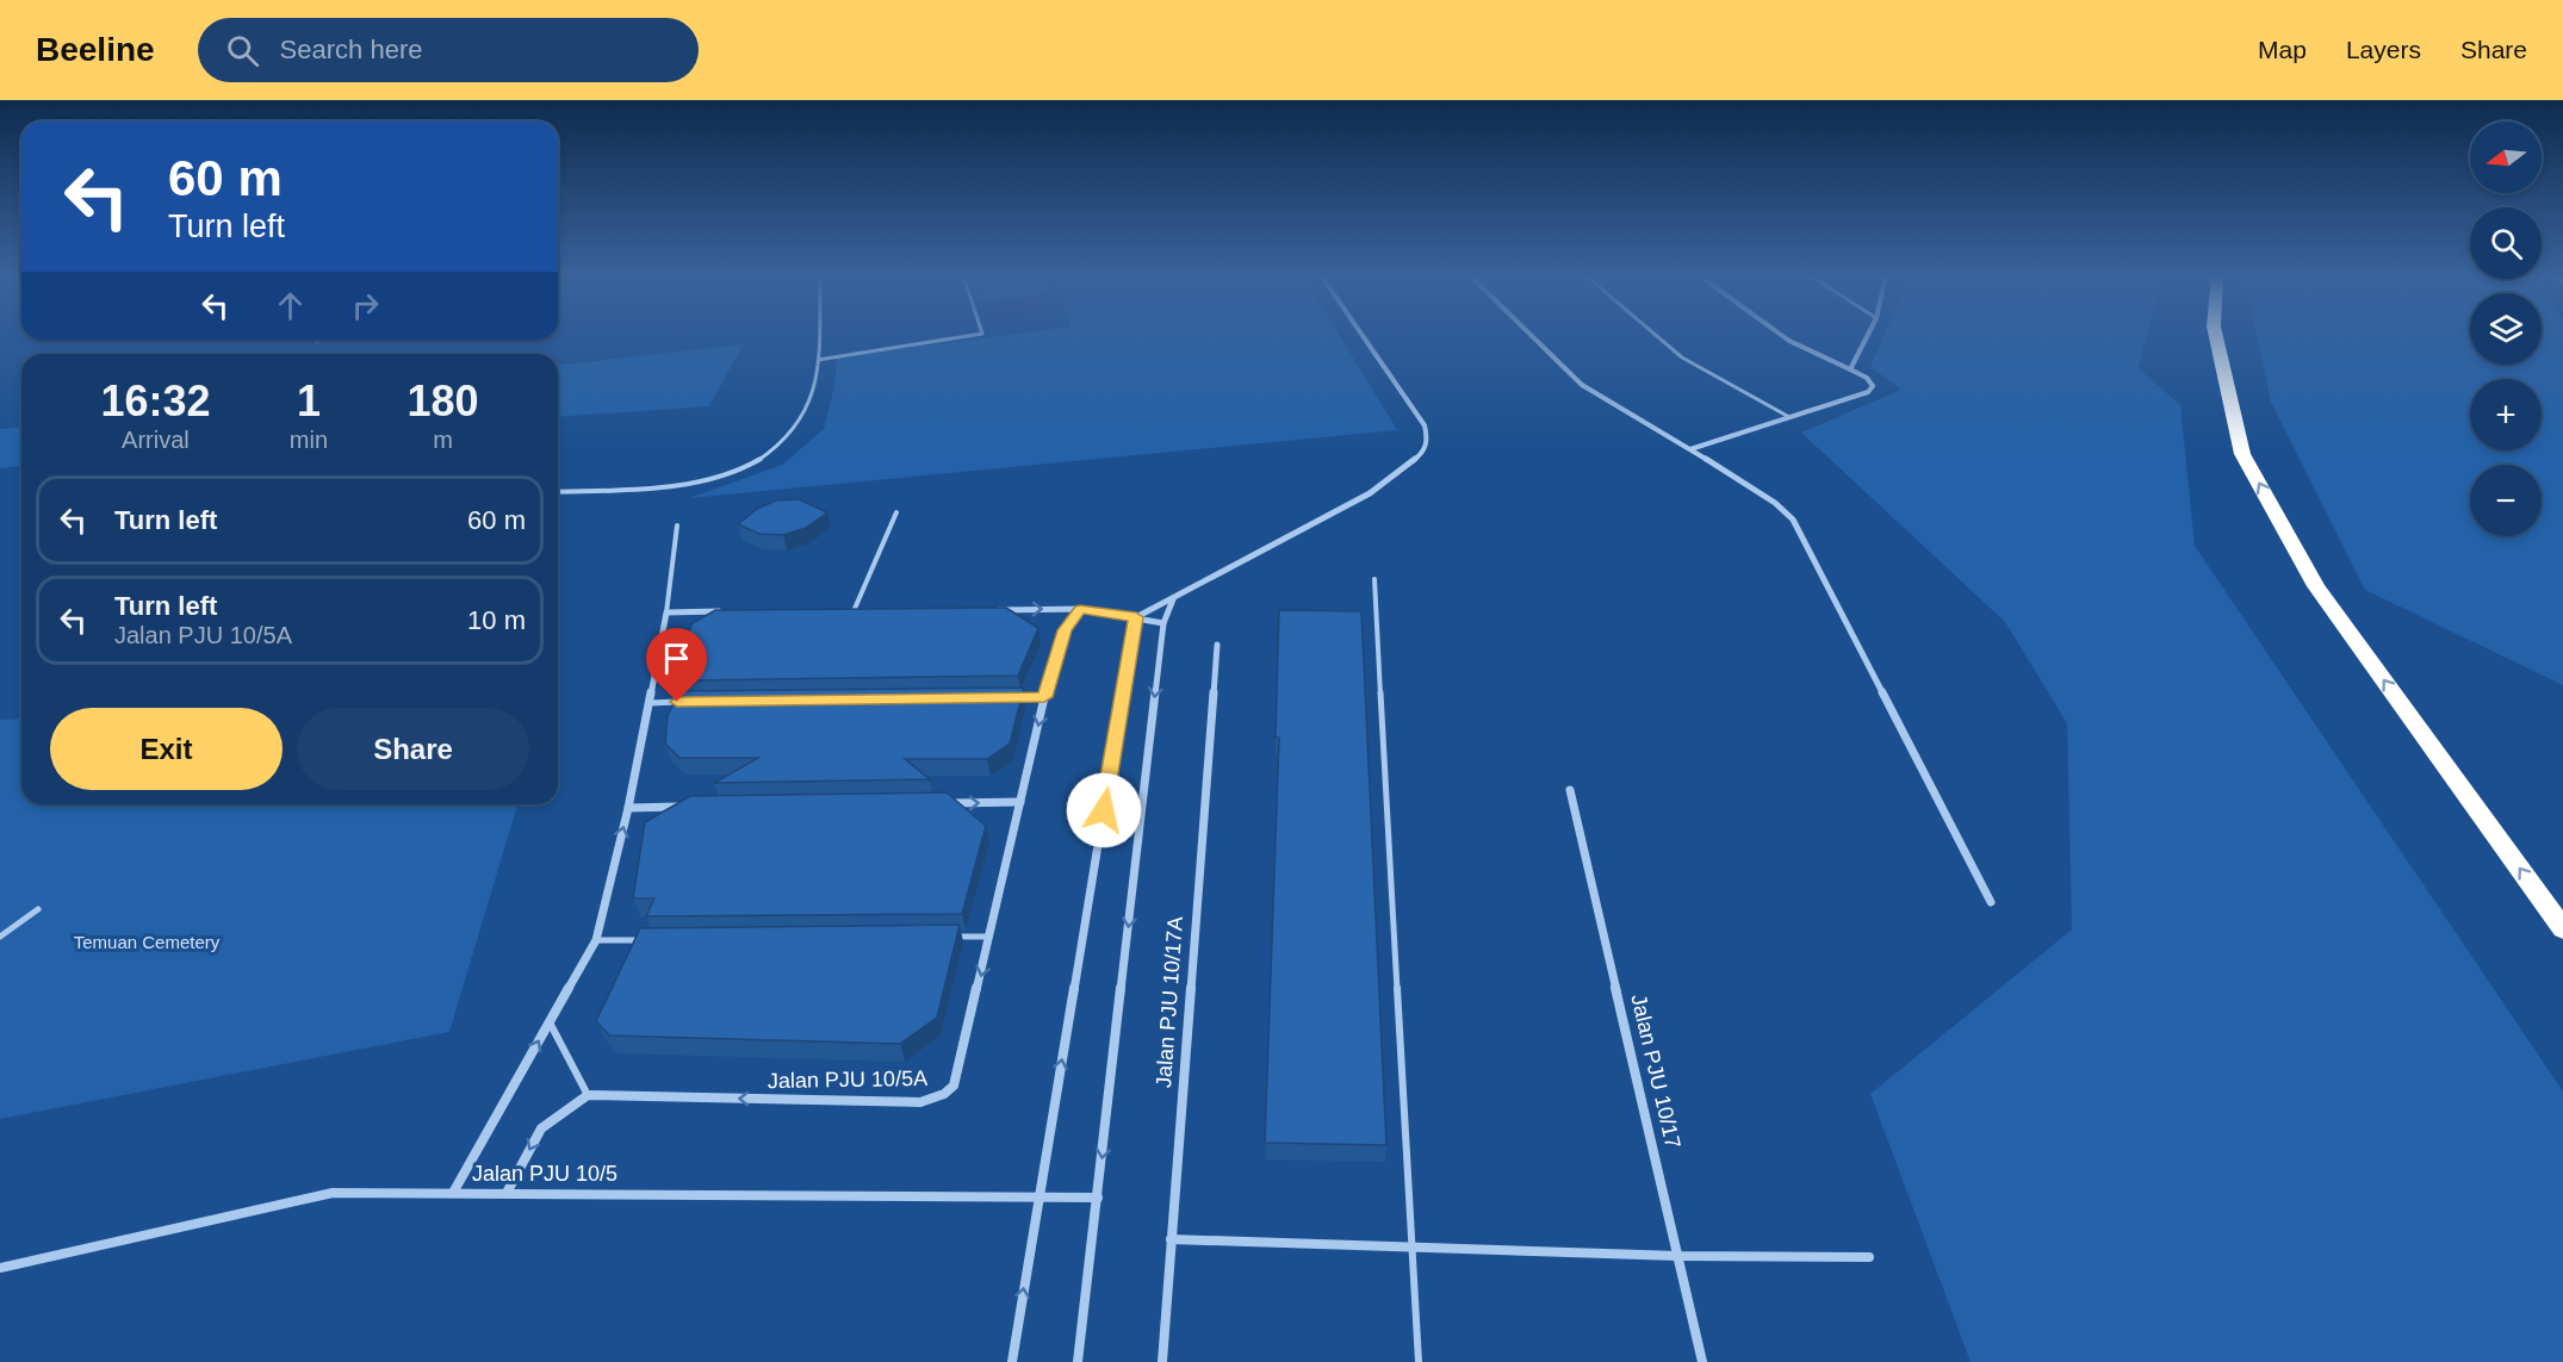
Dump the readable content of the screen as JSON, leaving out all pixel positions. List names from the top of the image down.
{
  "streets": {
    "street": [
      "Jalan PJU 10/17A",
      "Jalan PJU 10/17",
      "Jalan PJU 10/5A",
      "Jalan PJU 10/5"
    ]
  },
  "parks": ["Temuan Cemetery"],
  "north": "left",
  "page": {
    "header": "Beeline",
    "search": "Search here",
    "nav": ["Map", "Layers", "Share"],
    "map_buttons": ["+", "−"],
    "turn": ["60 m", "Turn left"],
    "eta": [
      "16:32",
      "Arrival",
      "1",
      "min",
      "180",
      "m"
    ],
    "list": [
      {
        "name": "Turn left",
        "value": "60 m"
      },
      {
        "name": "Turn left",
        "note": "Jalan PJU 10/5A",
        "value": "10 m"
      }
    ],
    "buttons": ["Exit", "Share"]
  }
}
